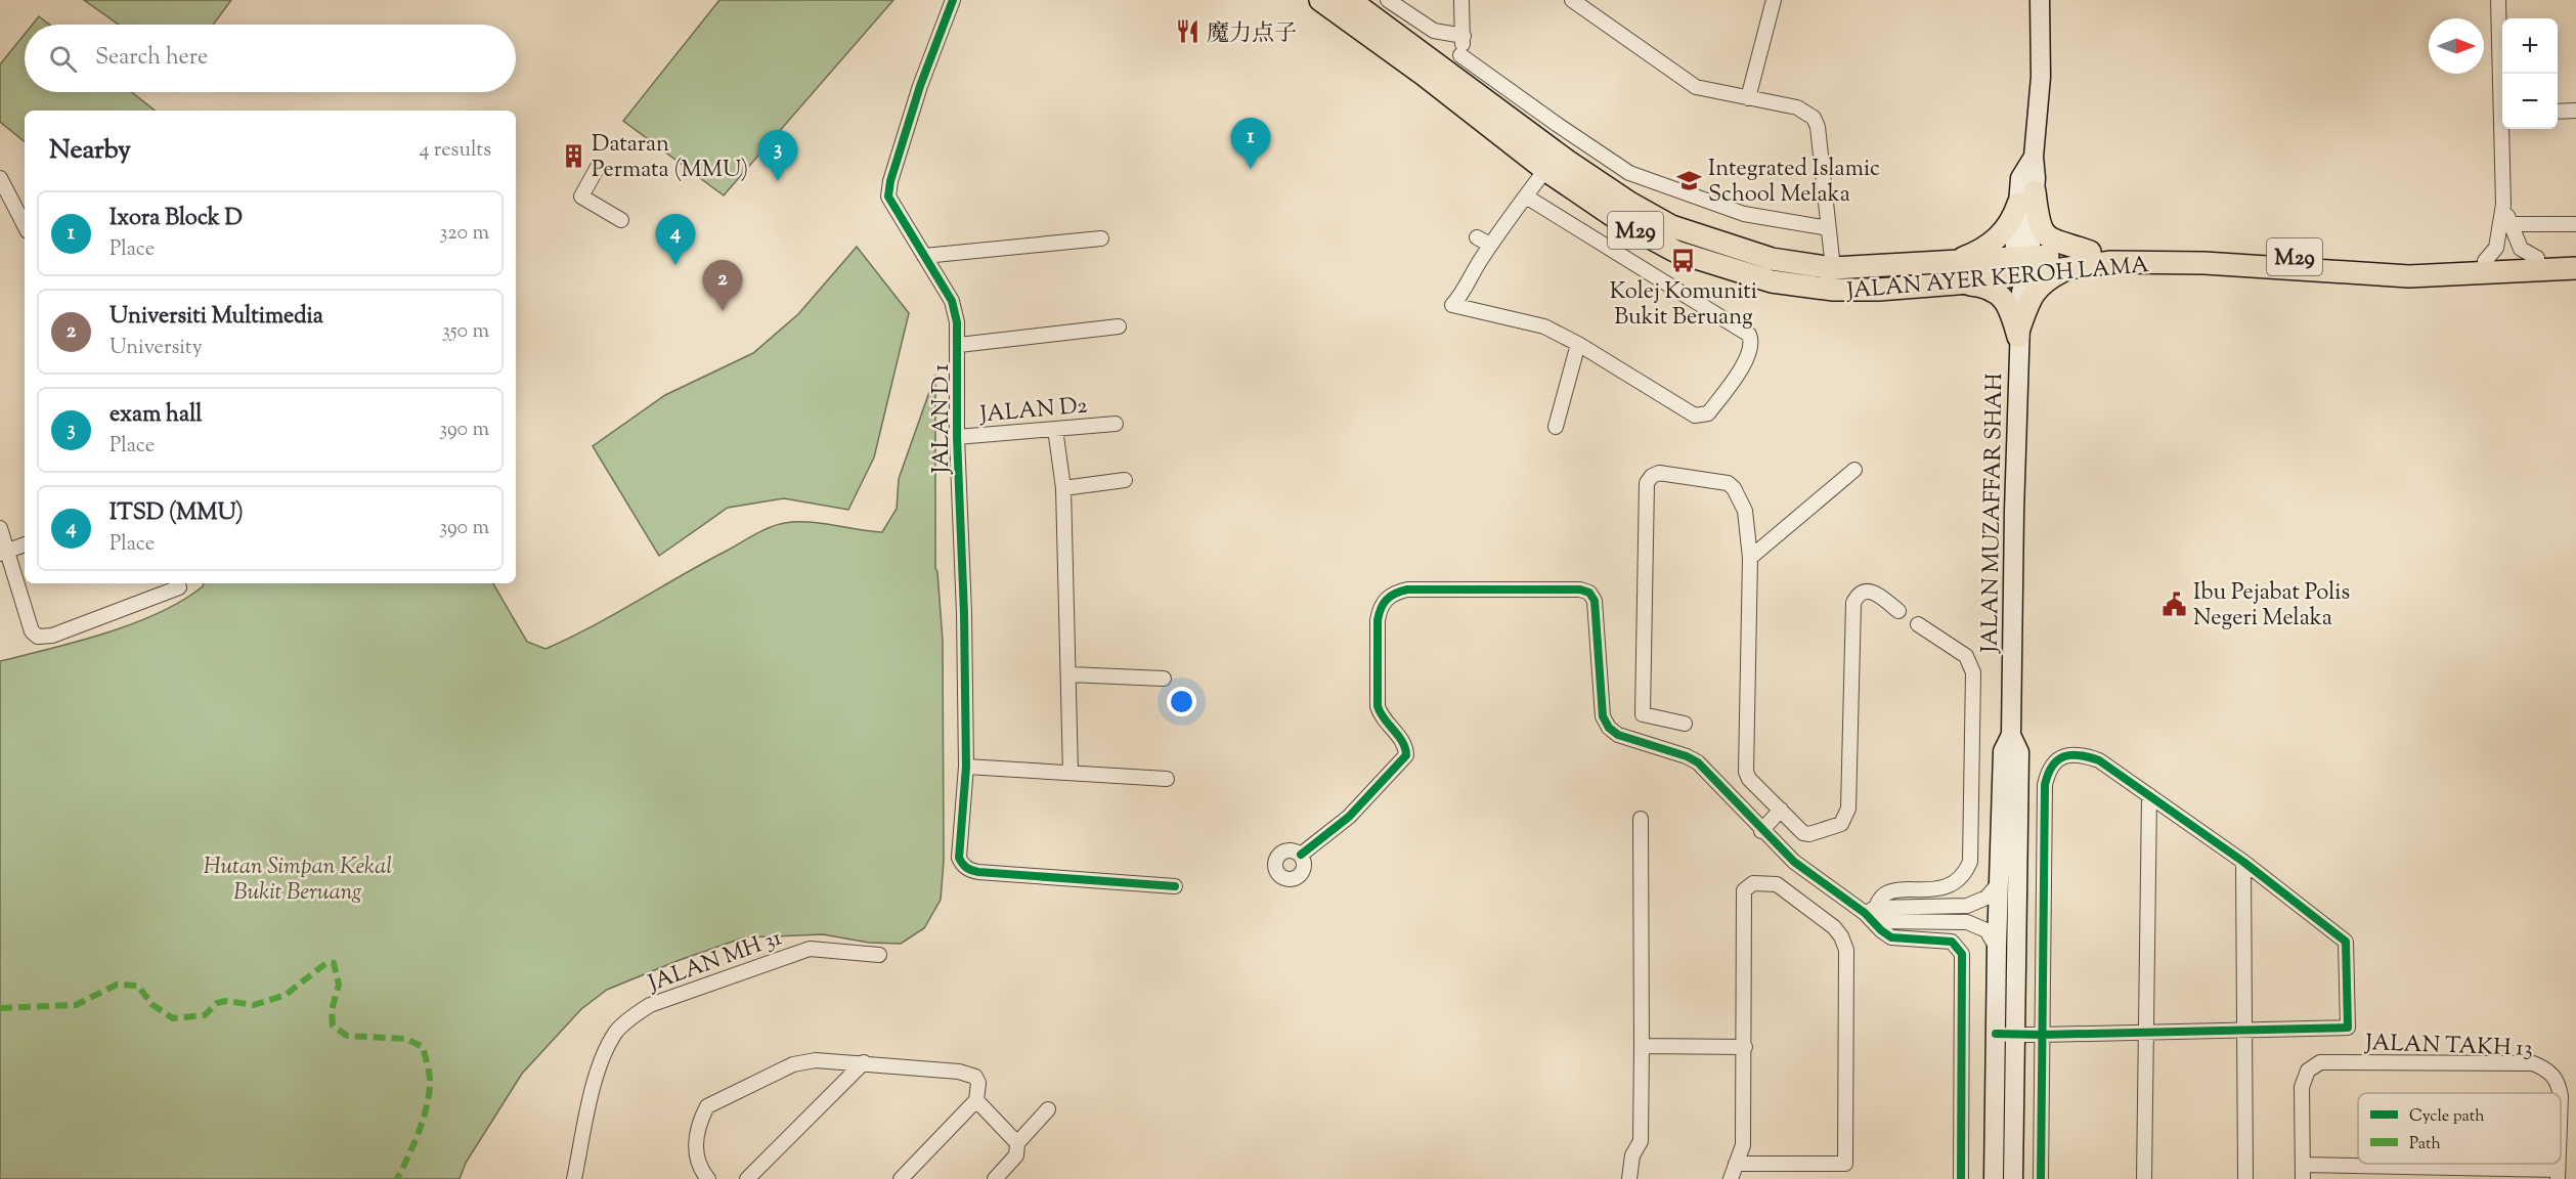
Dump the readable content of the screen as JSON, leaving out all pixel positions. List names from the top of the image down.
{
  "streets": {
    "main road": ["M29", "JALAN AYER KEROH LAMA", "JALAN MUZAFFAR SHAH"],
    "street": [
      "JALAN D2",
      "JALAN D 1",
      "JALAN MH 31",
      "JALAN TAKH 13"
    ]
  },
  "crossings": [
    ["JALAN AYER KEROH LAMA", "JALAN MUZAFFAR SHAH"],
    ["JALAN D2", "JALAN D 1"]
  ],
  "parks": ["Hutan Simpan Kekal Bukit Beruang"],
  "places": {
    "restaurant": ["魔力点子"],
    "building": ["Dataran Permata (MMU)"],
    "school or university": ["Integrated Islamic School Melaka"],
    "bus stop": ["Kolej Komuniti Bukit Beruang"],
    "public building": ["Ibu Pejabat Polis Negeri Melaka"]
  },
  "legend": ["Cycle path", "Path"],
  "north": "right",
  "page": {
    "map_buttons": ["+", "−"],
    "search": "Search here",
    "heading": ["Nearby", "4 results"],
    "pins": [
      "1",
      "3",
      "4",
      "2"
    ],
    "list": [
      {
        "mark": "1",
        "name": "Ixora Block D",
        "note": "Place",
        "value": "320 m"
      },
      {
        "mark": "2",
        "name": "Universiti Multimedia",
        "note": "University",
        "value": "350 m"
      },
      {
        "mark": "3",
        "name": "exam hall",
        "note": "Place",
        "value": "390 m"
      },
      {
        "mark": "4",
        "name": "ITSD (MMU)",
        "note": "Place",
        "value": "390 m"
      }
    ]
  }
}
